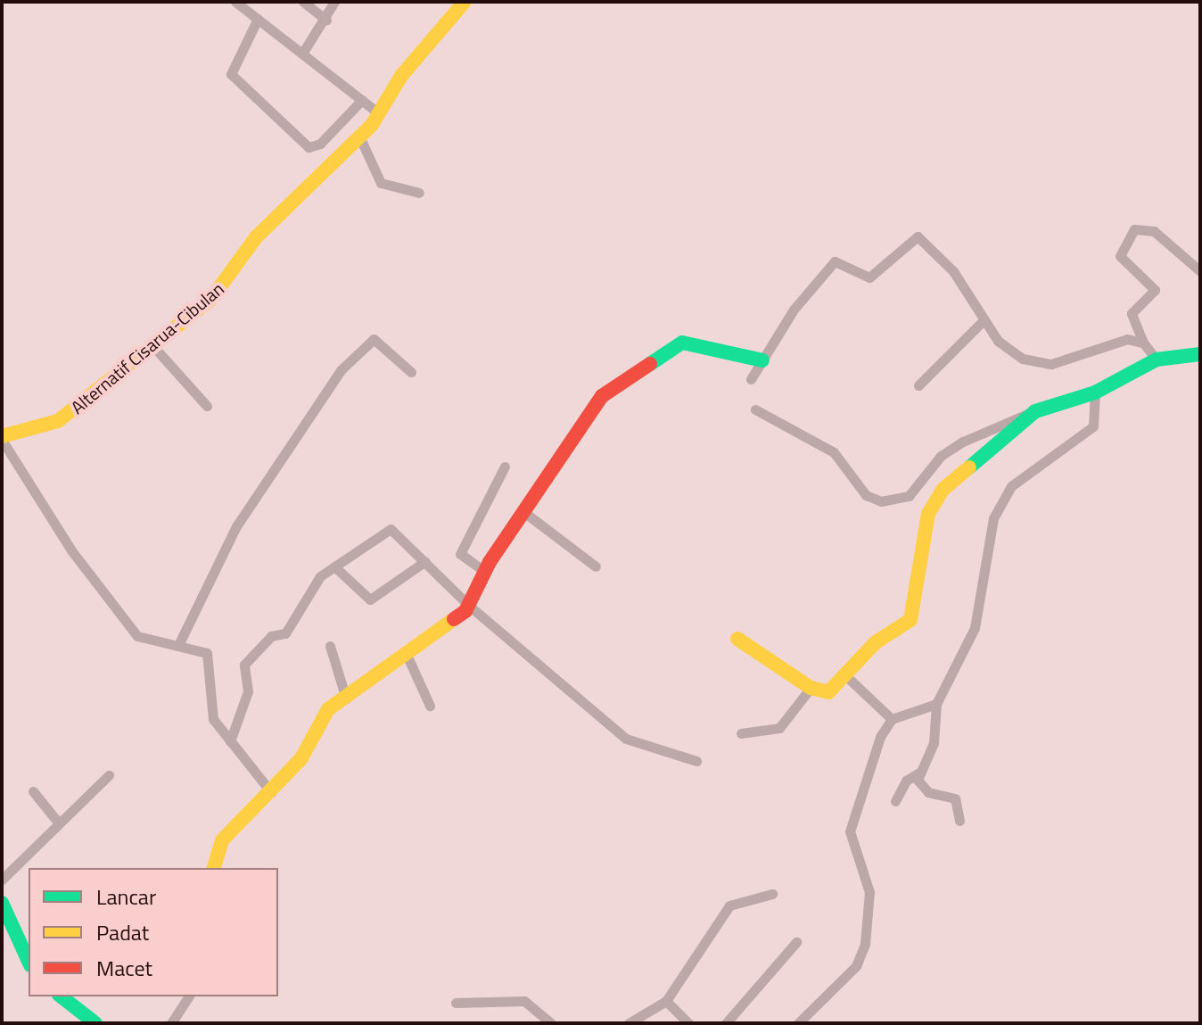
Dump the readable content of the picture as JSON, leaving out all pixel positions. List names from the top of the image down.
{
  "streets": {
    "street": ["Alternatif Cisarua-Cibulan"]
  },
  "legend": ["Lancar", "Padat", "Macet"]
}
